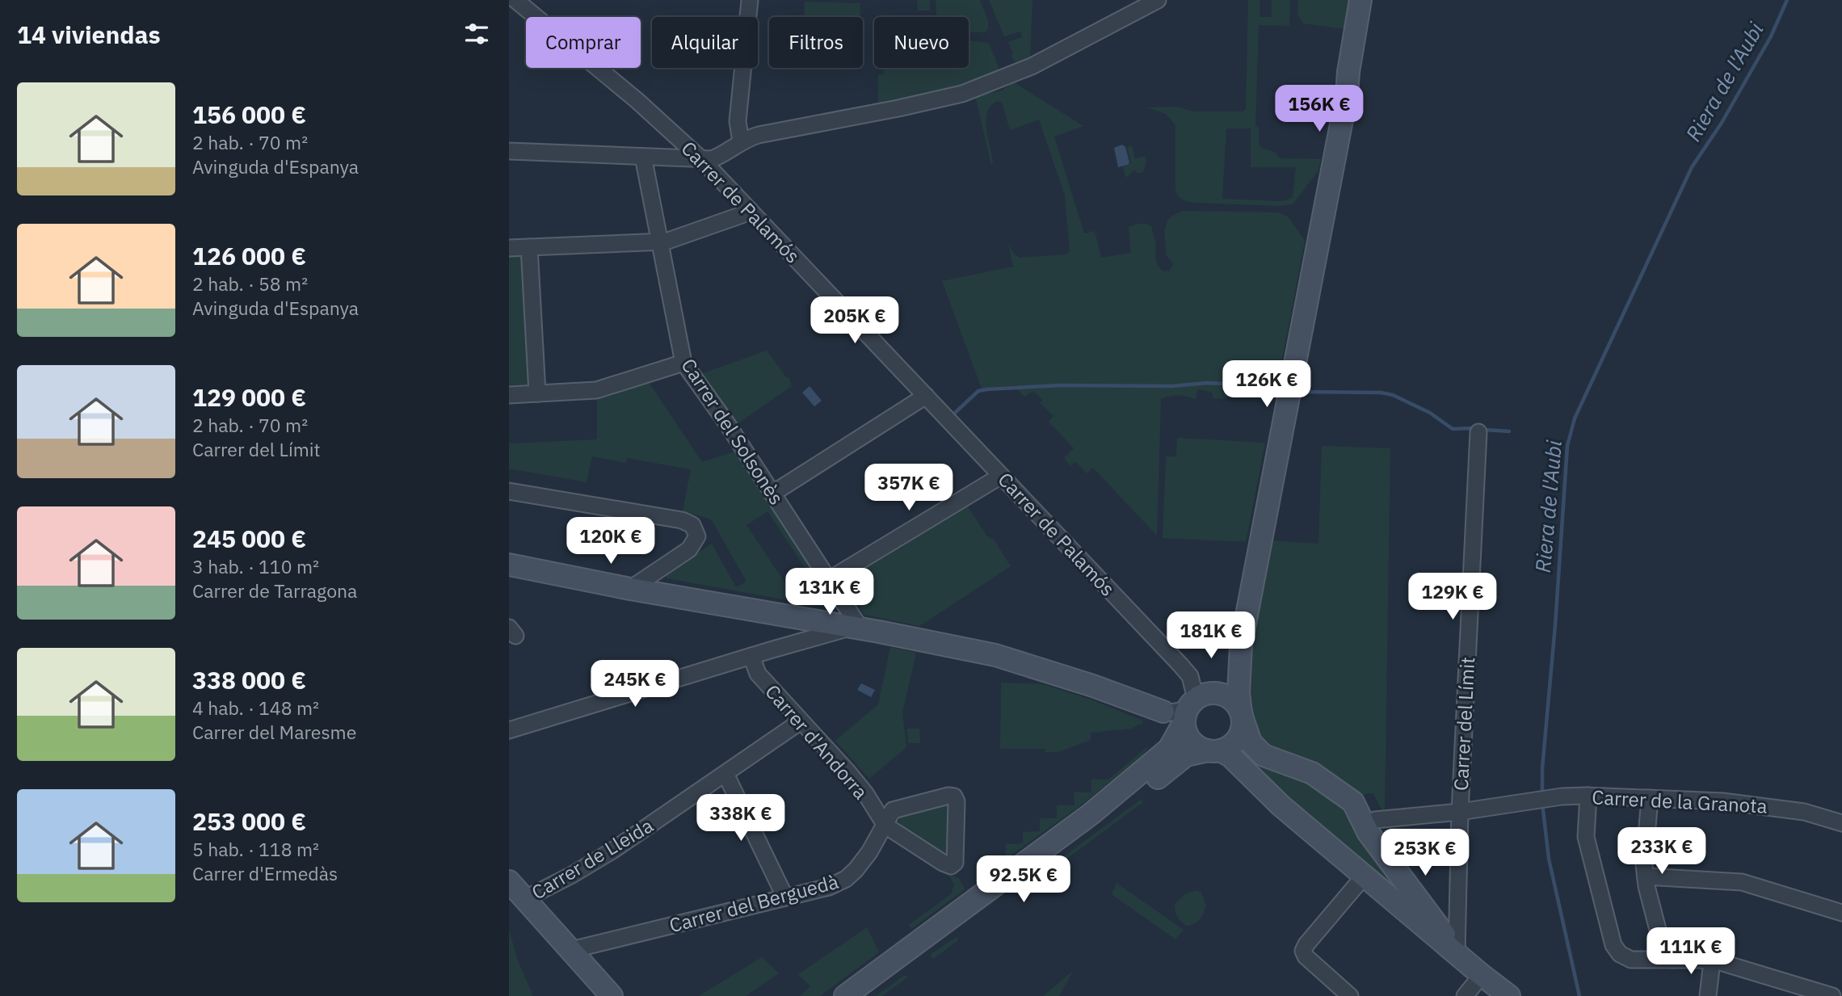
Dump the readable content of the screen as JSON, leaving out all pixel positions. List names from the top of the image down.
{
  "streets": {
    "street": [
      "Carrer de Palamós",
      "Carrer del Solsonès",
      "Carrer del Límit",
      "Carrer d'Andorra",
      "Carrer de la Granota",
      "Carrer de Lleida",
      "Carrer del Berguedà"
    ]
  },
  "crossings": [
    ["Carrer del Límit", "Carrer de la Granota"],
    ["Carrer d'Andorra", "Carrer de Lleida"],
    ["Carrer d'Andorra", "Carrer del Berguedà"]
  ],
  "water": ["Riera de l'Aubi"],
  "page": {
    "heading": "14 viviendas",
    "chip": [
      "Comprar",
      "Alquilar",
      "Filtros",
      "Nuevo"
    ],
    "list": [
      {
        "name": "156 000 €",
        "note": "2 hab. · 70 m² · Avinguda d'Espanya"
      },
      {
        "name": "126 000 €",
        "note": "2 hab. · 58 m² · Avinguda d'Espanya"
      },
      {
        "name": "129 000 €",
        "note": "2 hab. · 70 m² · Carrer del Límit"
      },
      {
        "name": "245 000 €",
        "note": "3 hab. · 110 m² · Carrer de Tarragona"
      },
      {
        "name": "338 000 €",
        "note": "4 hab. · 148 m² · Carrer del Maresme"
      },
      {
        "name": "253 000 €",
        "note": "5 hab. · 118 m² · Carrer d'Ermedàs"
      }
    ],
    "price": [
      "156K €",
      "205K €",
      "126K €",
      "357K €",
      "120K €",
      "131K €",
      "129K €",
      "181K €",
      "245K €",
      "338K €",
      "233K €",
      "253K €",
      "92.5K €",
      "111K €"
    ]
  }
}
